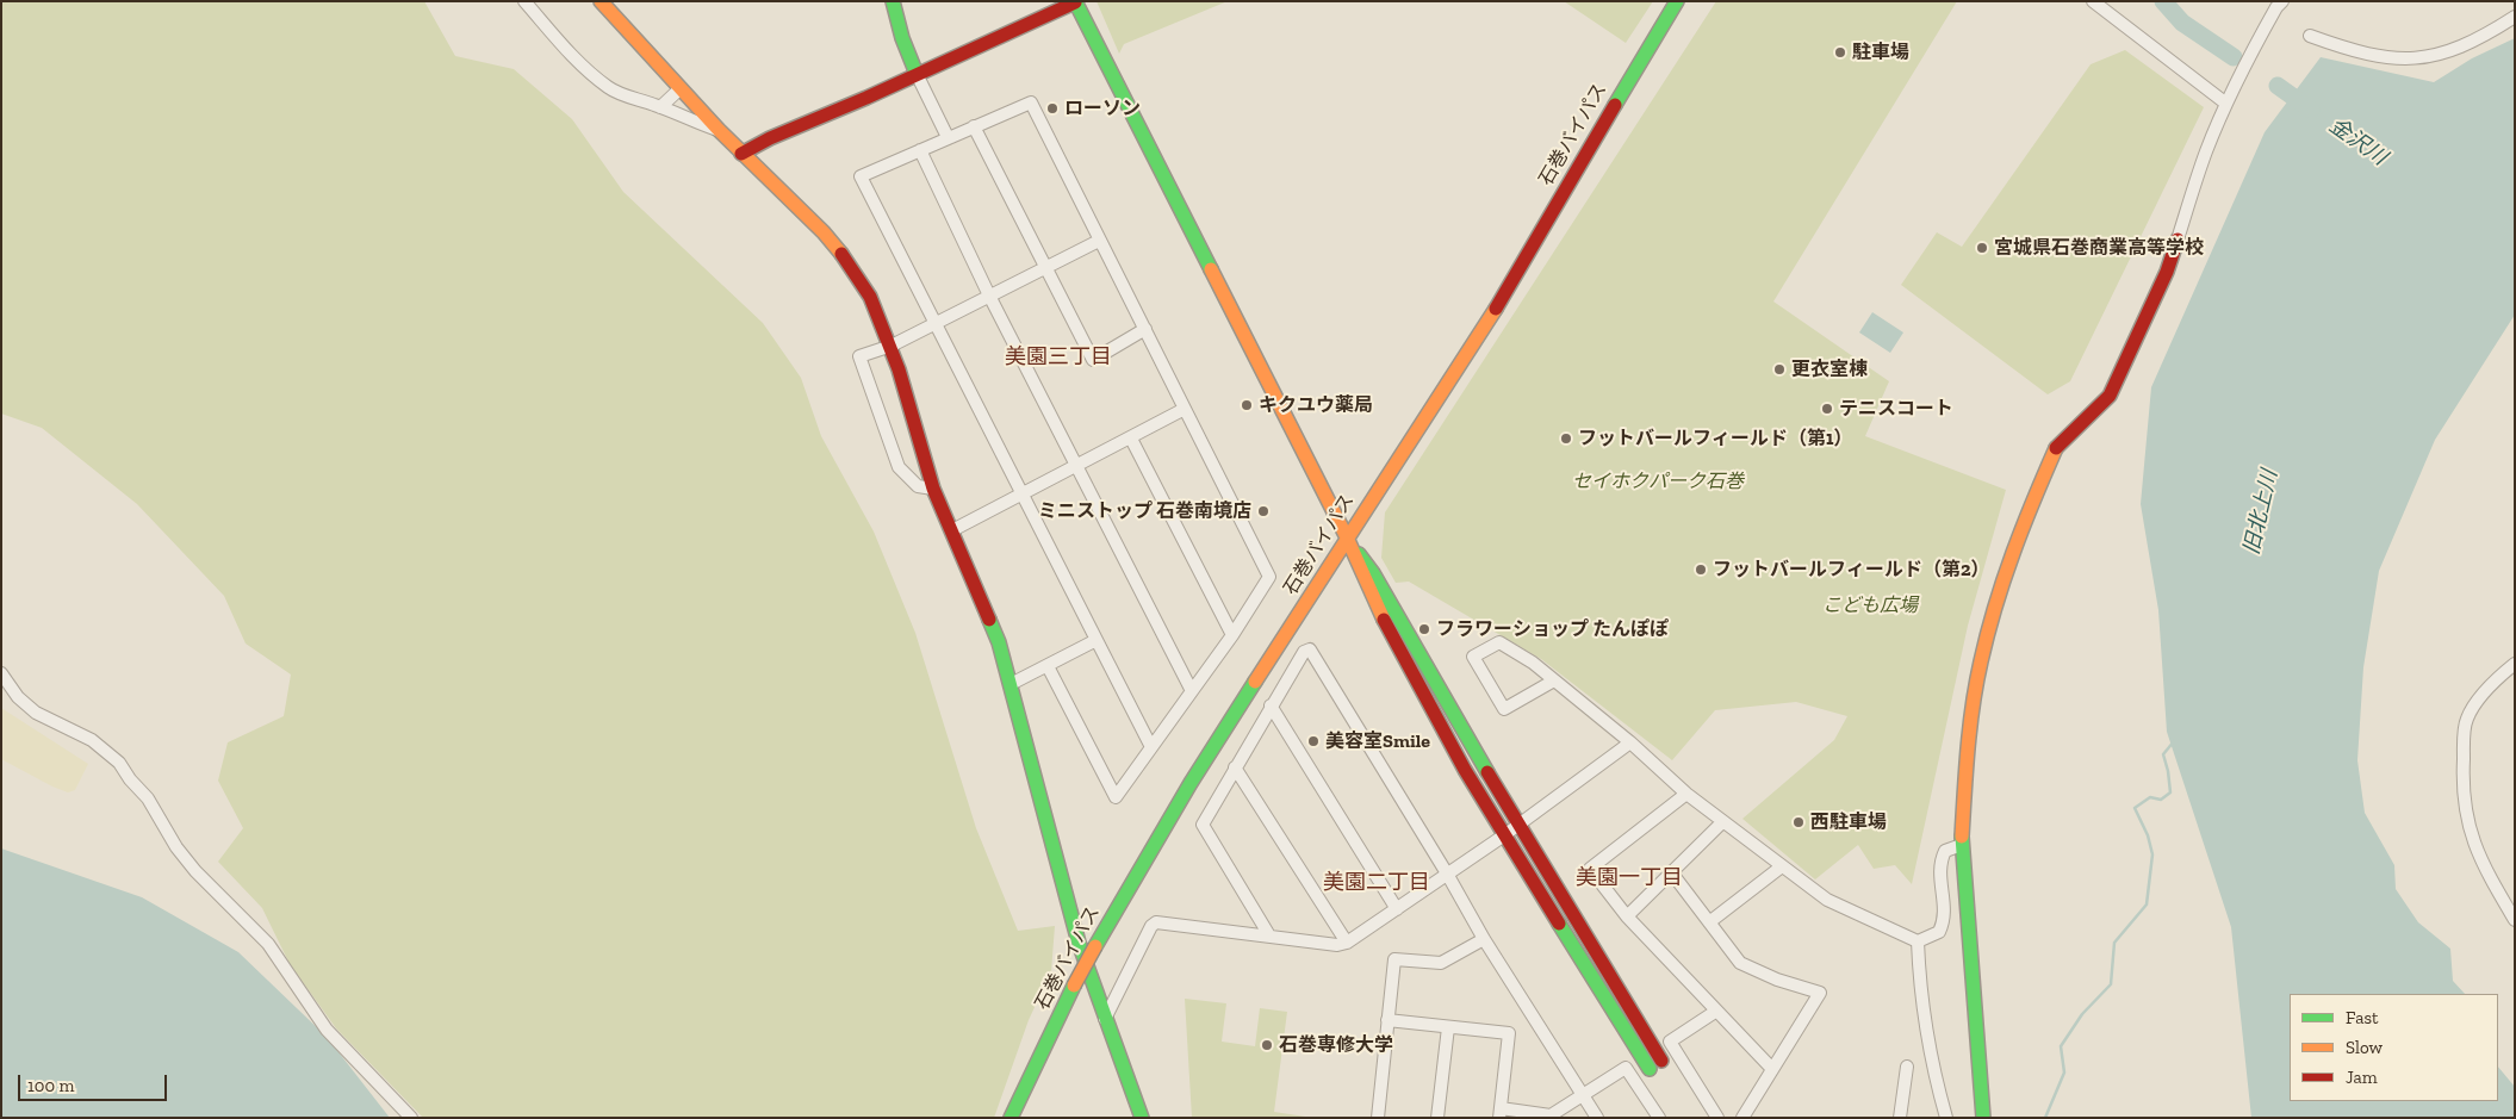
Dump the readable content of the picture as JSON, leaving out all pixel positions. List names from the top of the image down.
{
  "streets": {
    "main road": ["石巻バイパス"]
  },
  "districts": ["美園三丁目", "美園一丁目", "美園二丁目"],
  "water": ["金沢川", "旧北上川"],
  "parks": ["セイホクパーク石巻", "こども広場"],
  "places": [
    "駐車場",
    "ローソン",
    "宮城県石巻商業高等学校",
    "更衣室棟",
    "キクユウ薬局",
    "テニスコート",
    "フットバールフィールド（第1）",
    "ミニストップ 石巻南境店",
    "フットバールフィールド（第2）",
    "フラワーショップ たんぽぽ",
    "美容室Smile",
    "西駐車場",
    "石巻専修大学"
  ],
  "legend": ["Fast", "Slow", "Jam"],
  "scale_bar": "100 m"
}
